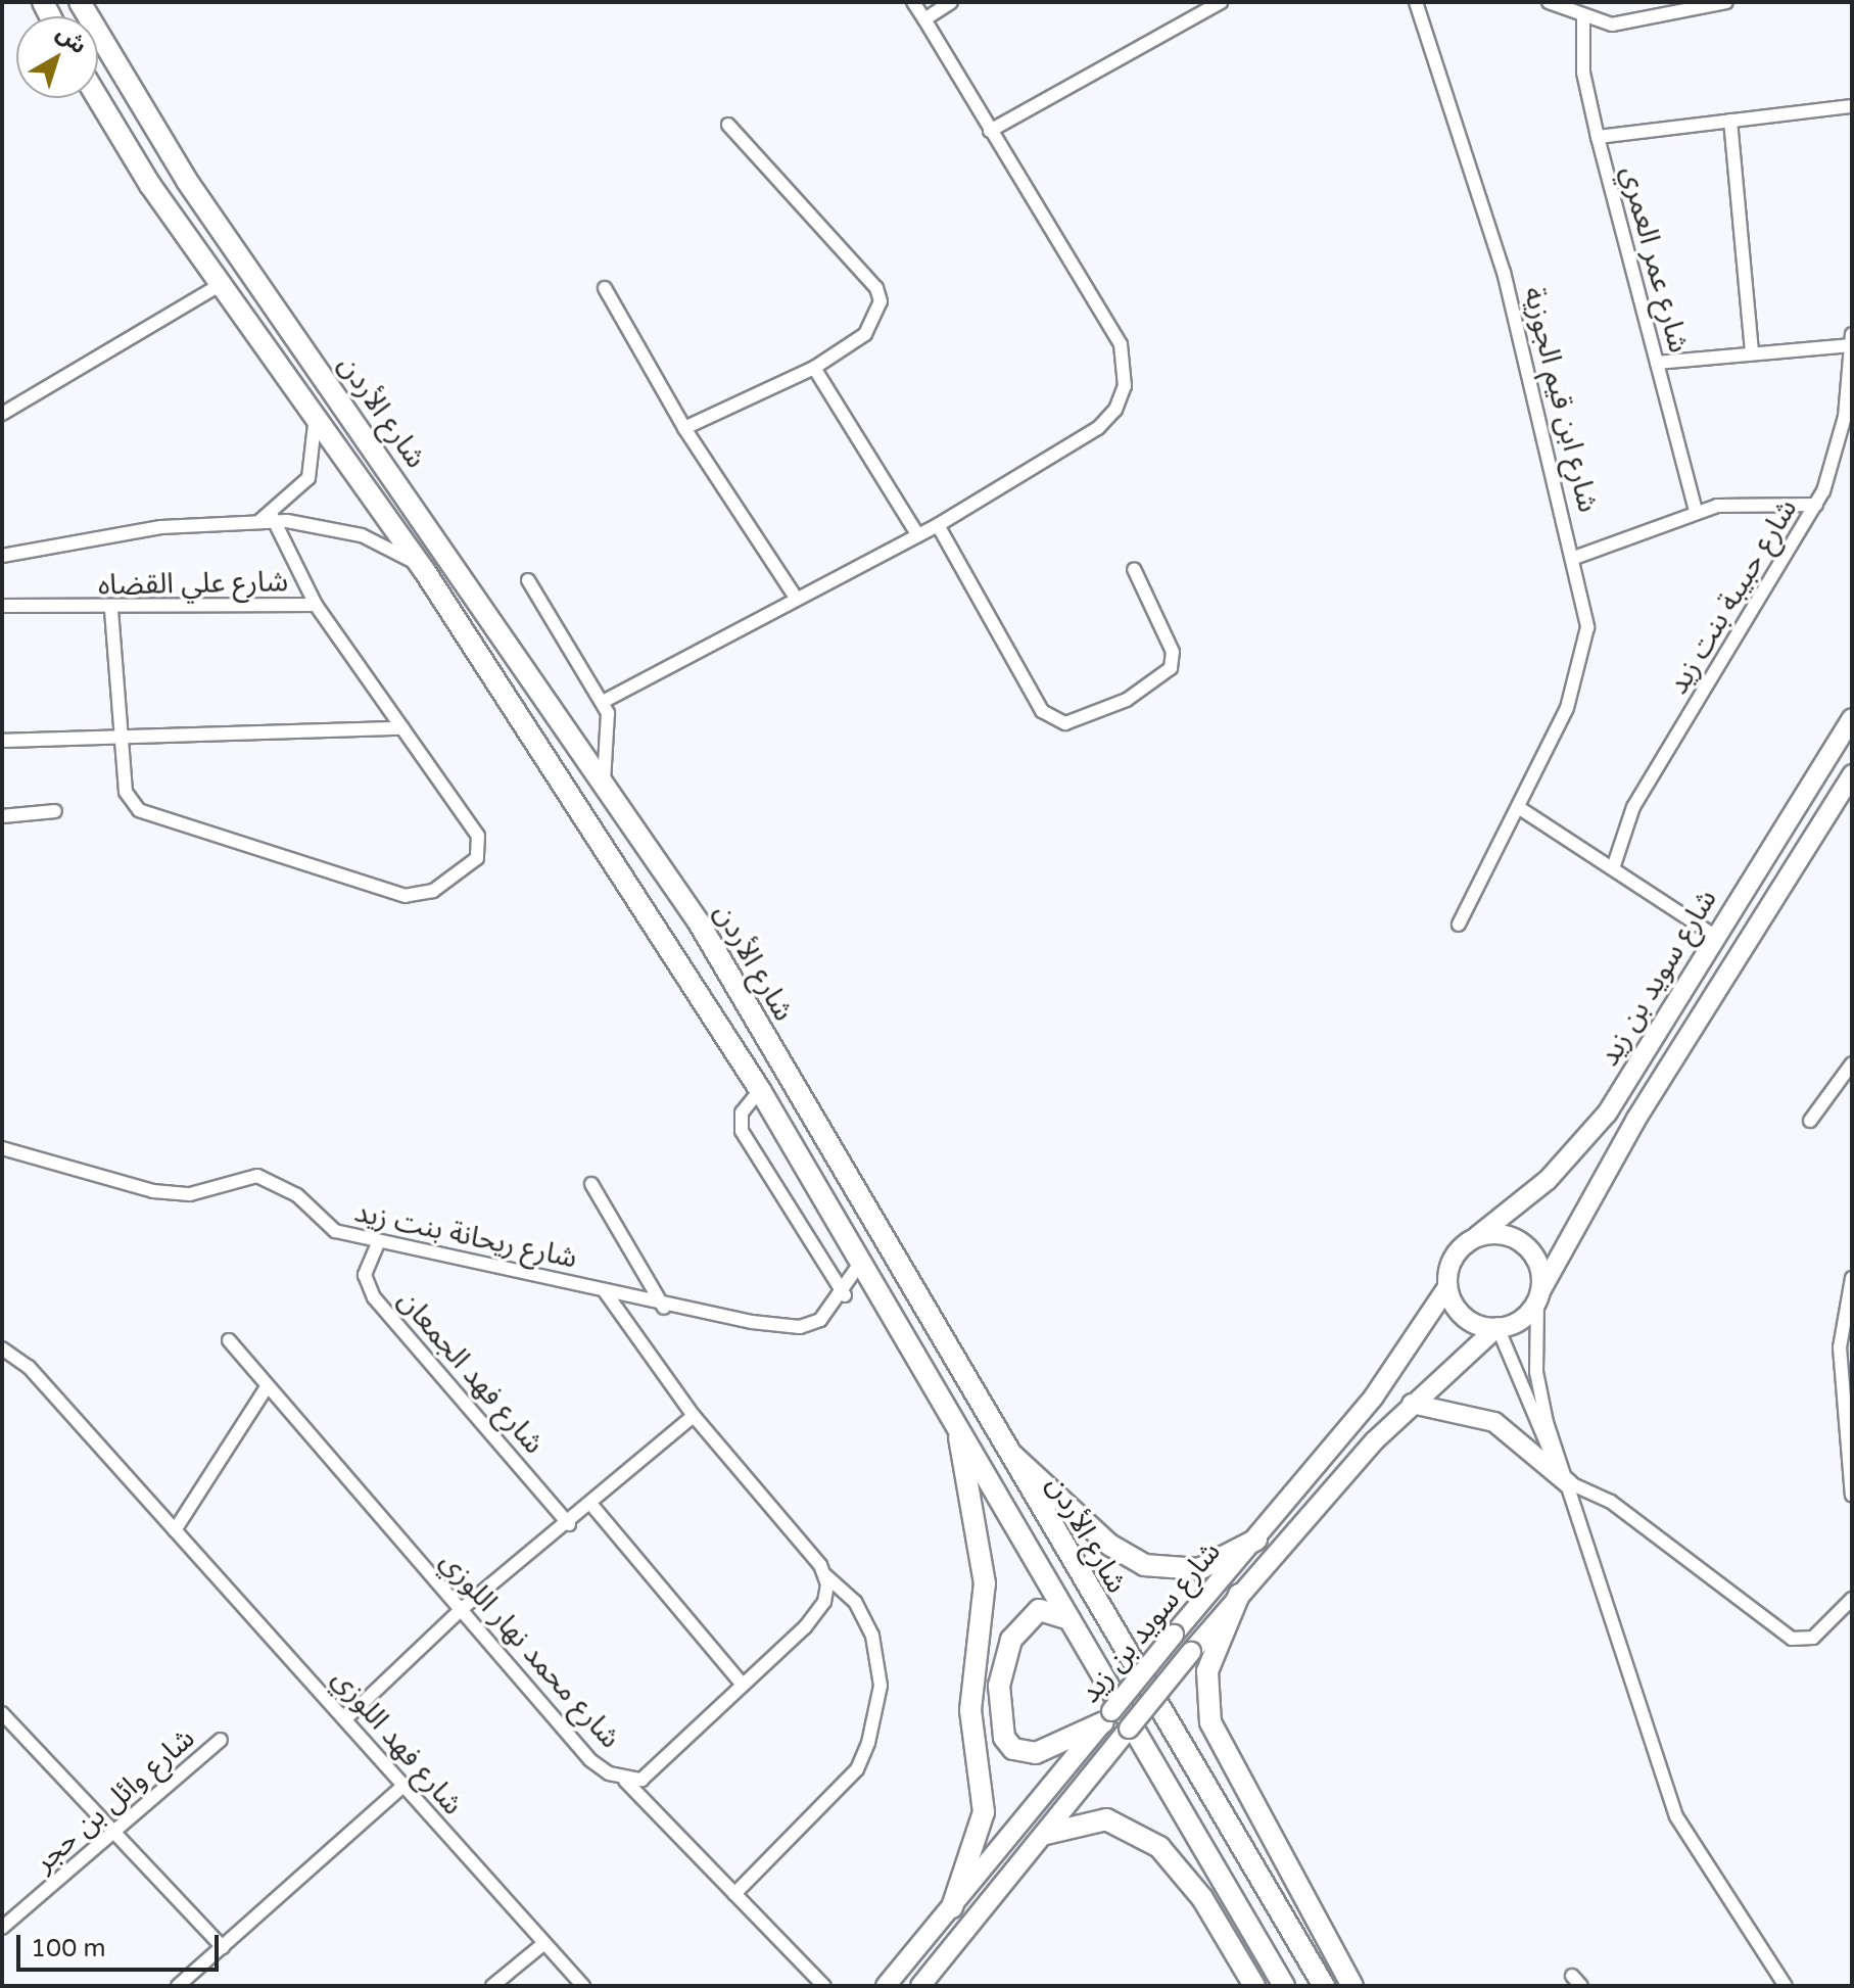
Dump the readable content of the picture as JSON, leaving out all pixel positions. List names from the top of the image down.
{
  "streets": {
    "highway": ["شارع الأردن"],
    "main road": ["شارع سويد بن زيد"],
    "street": [
      "شارع عمر العمري",
      "شارع ابن قيم الجوزية",
      "شارع علي القضاه",
      "شارع حبيبة بنت زيد",
      "شارع ريحانة بنت زيد",
      "شارع فهد الجمعان",
      "شارع محمد نهار اللوزي",
      "شارع فهد اللوزي",
      "شارع وائل بن حجر"
    ]
  },
  "crossings": [
    ["شارع الأردن", "شارع ريحانة بنت زيد"],
    ["شارع ريحانة بنت زيد", "شارع فهد الجمعان"]
  ],
  "scale_bar": "100 m",
  "north": "top right"
}
